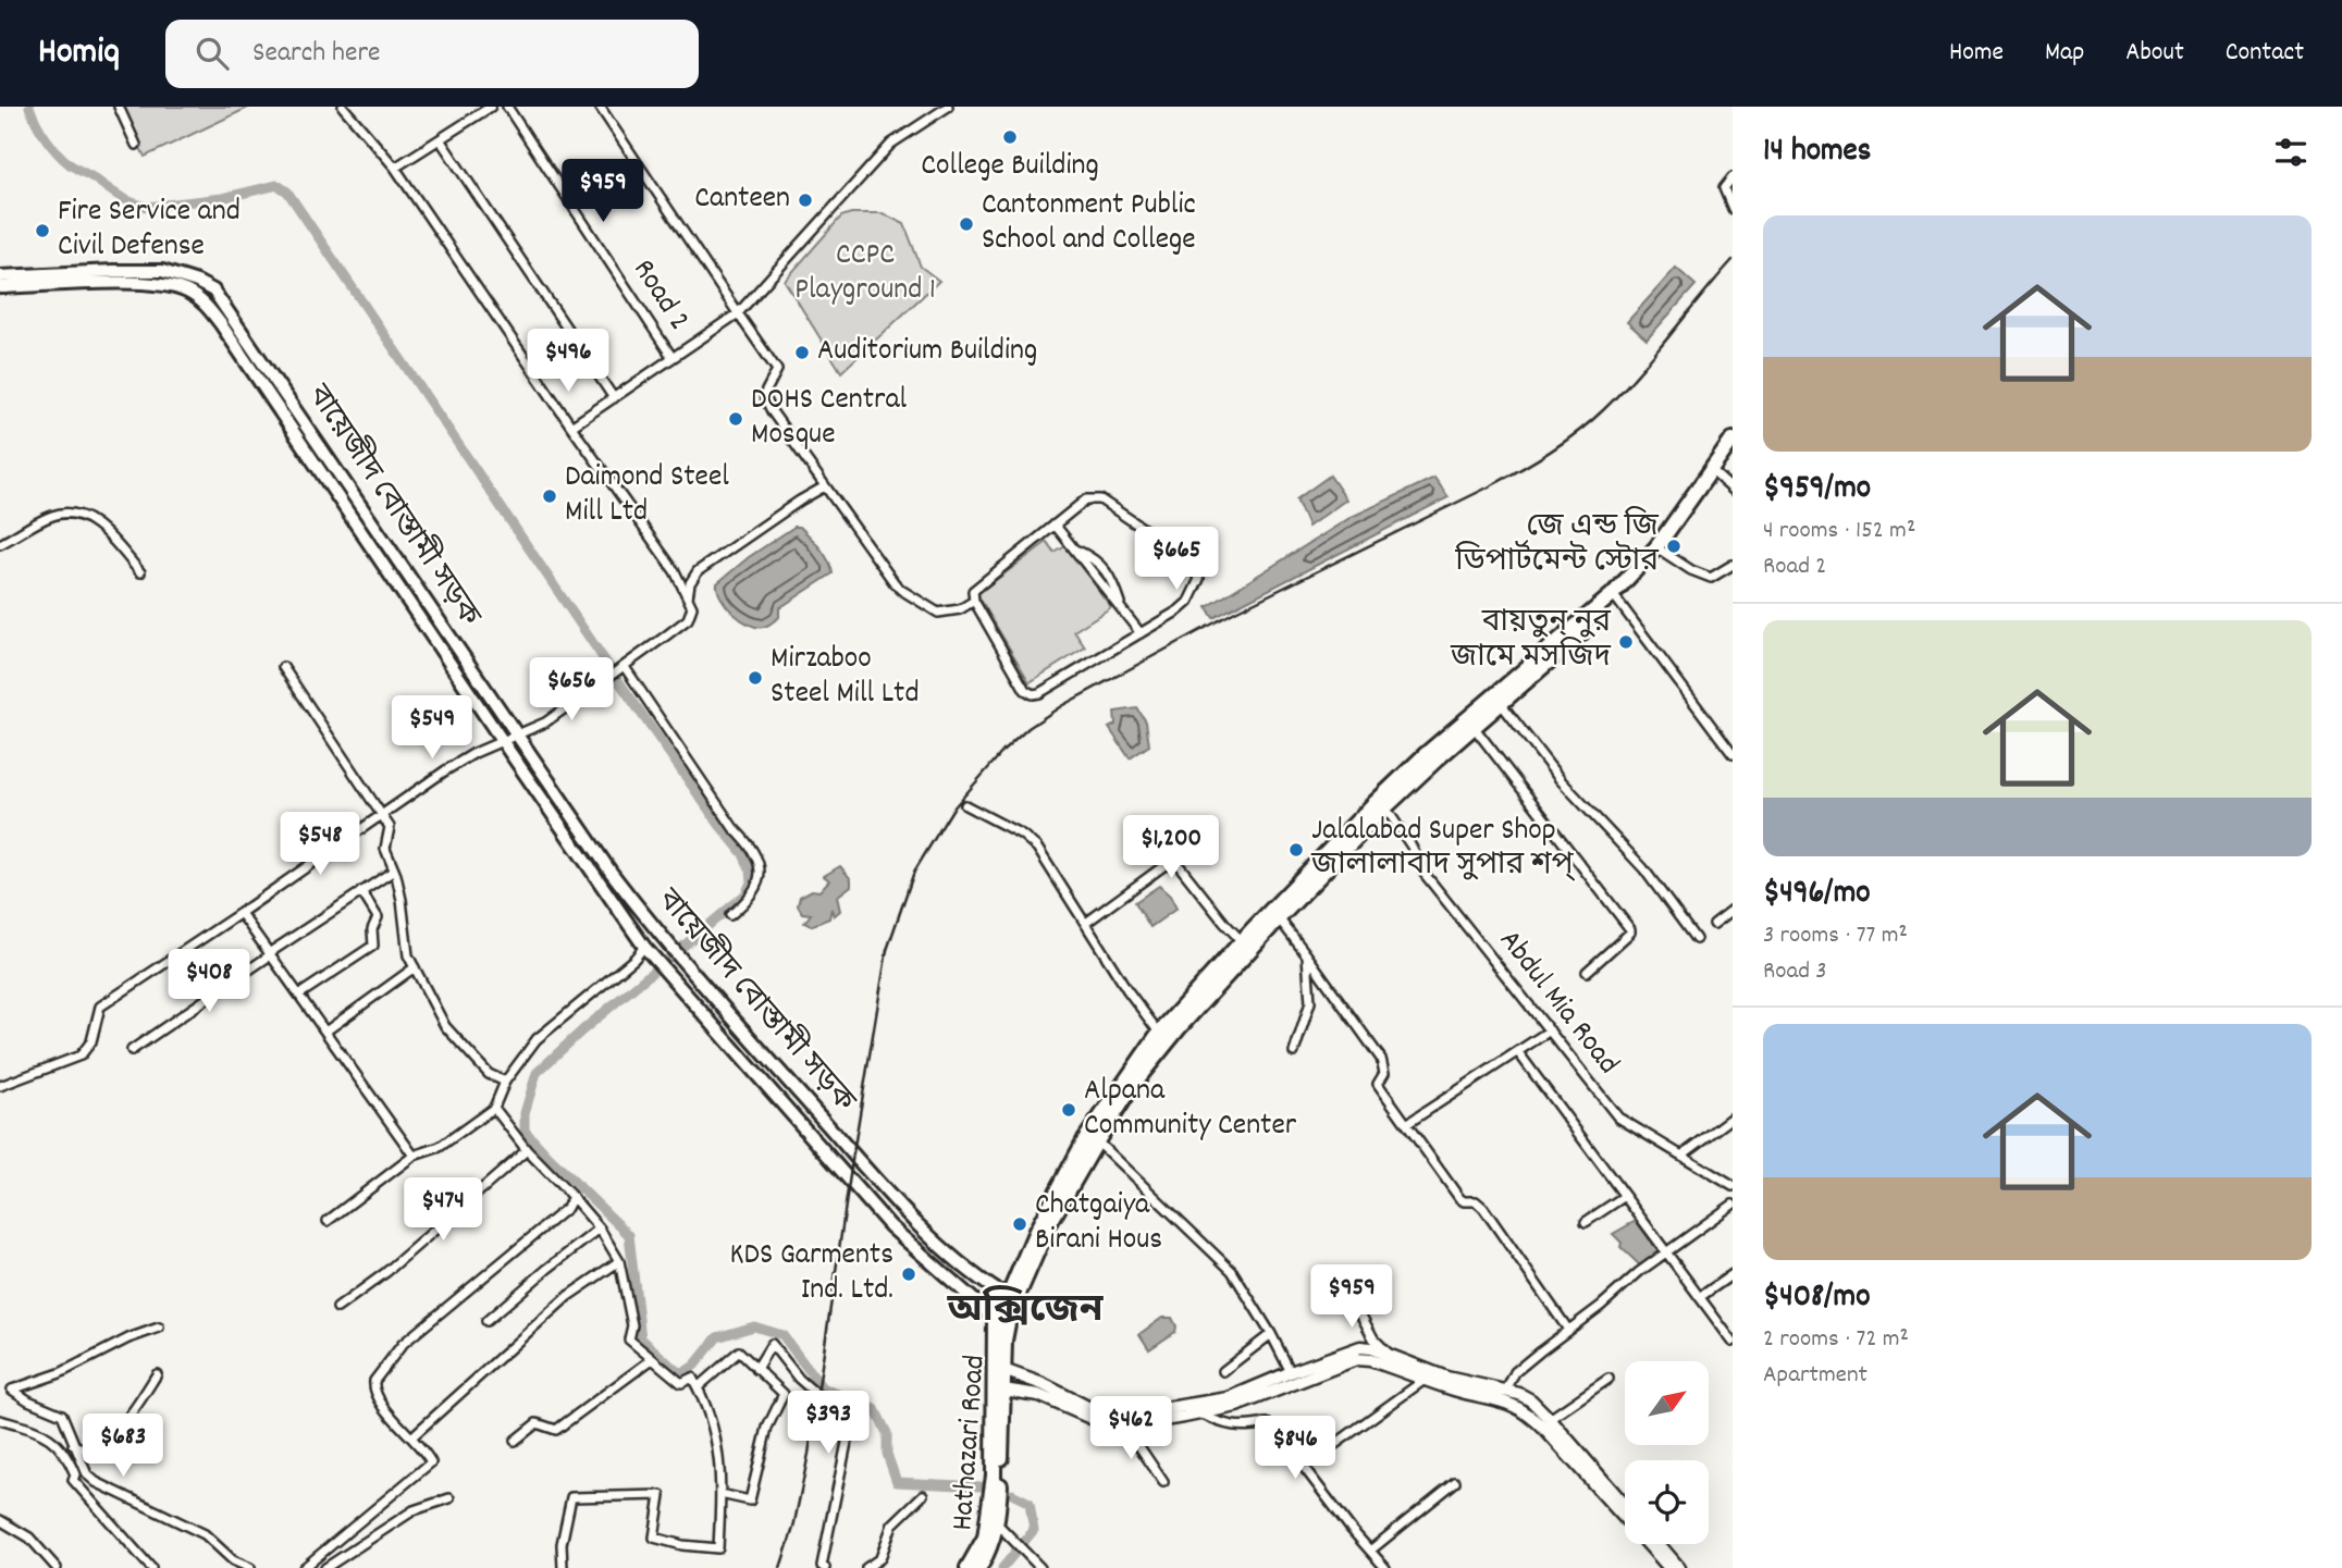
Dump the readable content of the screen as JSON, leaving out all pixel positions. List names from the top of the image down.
{
  "streets": {
    "highway": ["Hathazari Road"],
    "main road": ["বায়েজীদ বোস্তামী সড়ক"],
    "street": ["Road 2", "Abdul Mia Road"]
  },
  "crossings": [
    ["বায়েজীদ বোস্তামী সড়ক", "Hathazari Road"]
  ],
  "districts": ["অক্সিজেন"],
  "parks": ["CCPC Playground 1"],
  "places": [
    "College Building",
    "Canteen",
    "Cantonment Public School and College",
    "Fire Service and Civil Defense",
    "Auditorium Building",
    "DOHS Central Mosque",
    "Daimond Steel Mill Ltd",
    "জে এন্ড জি ডিপার্টমেন্ট স্টোর",
    "বায়তুন্ নুর জামে মসজিদ",
    "Mirzaboo Steel Mill Ltd",
    "Jalalabad Super Shop জালালাবাদ সুপার শপ্",
    "Alpana Community Center",
    "Chatgaiya Birani Hous",
    "KDS Garments Ind. Ltd."
  ],
  "north": "top right",
  "page": {
    "header": "Homiq",
    "search": "Search here",
    "nav": [
      "Home",
      "Map",
      "About",
      "Contact"
    ],
    "heading": "14 homes",
    "price": [
      "$959",
      "$496",
      "$665",
      "$656",
      "$549",
      "$548",
      "$1,200",
      "$408",
      "$474",
      "$959",
      "$393",
      "$462",
      "$683",
      "$846"
    ],
    "list": [
      {
        "name": "$959/mo",
        "note": "4 rooms · 152 m² · Road 2"
      },
      {
        "name": "$496/mo",
        "note": "3 rooms · 77 m² · Road 3"
      },
      {
        "name": "$408/mo",
        "note": "2 rooms · 72 m² · Apartment"
      }
    ]
  }
}
